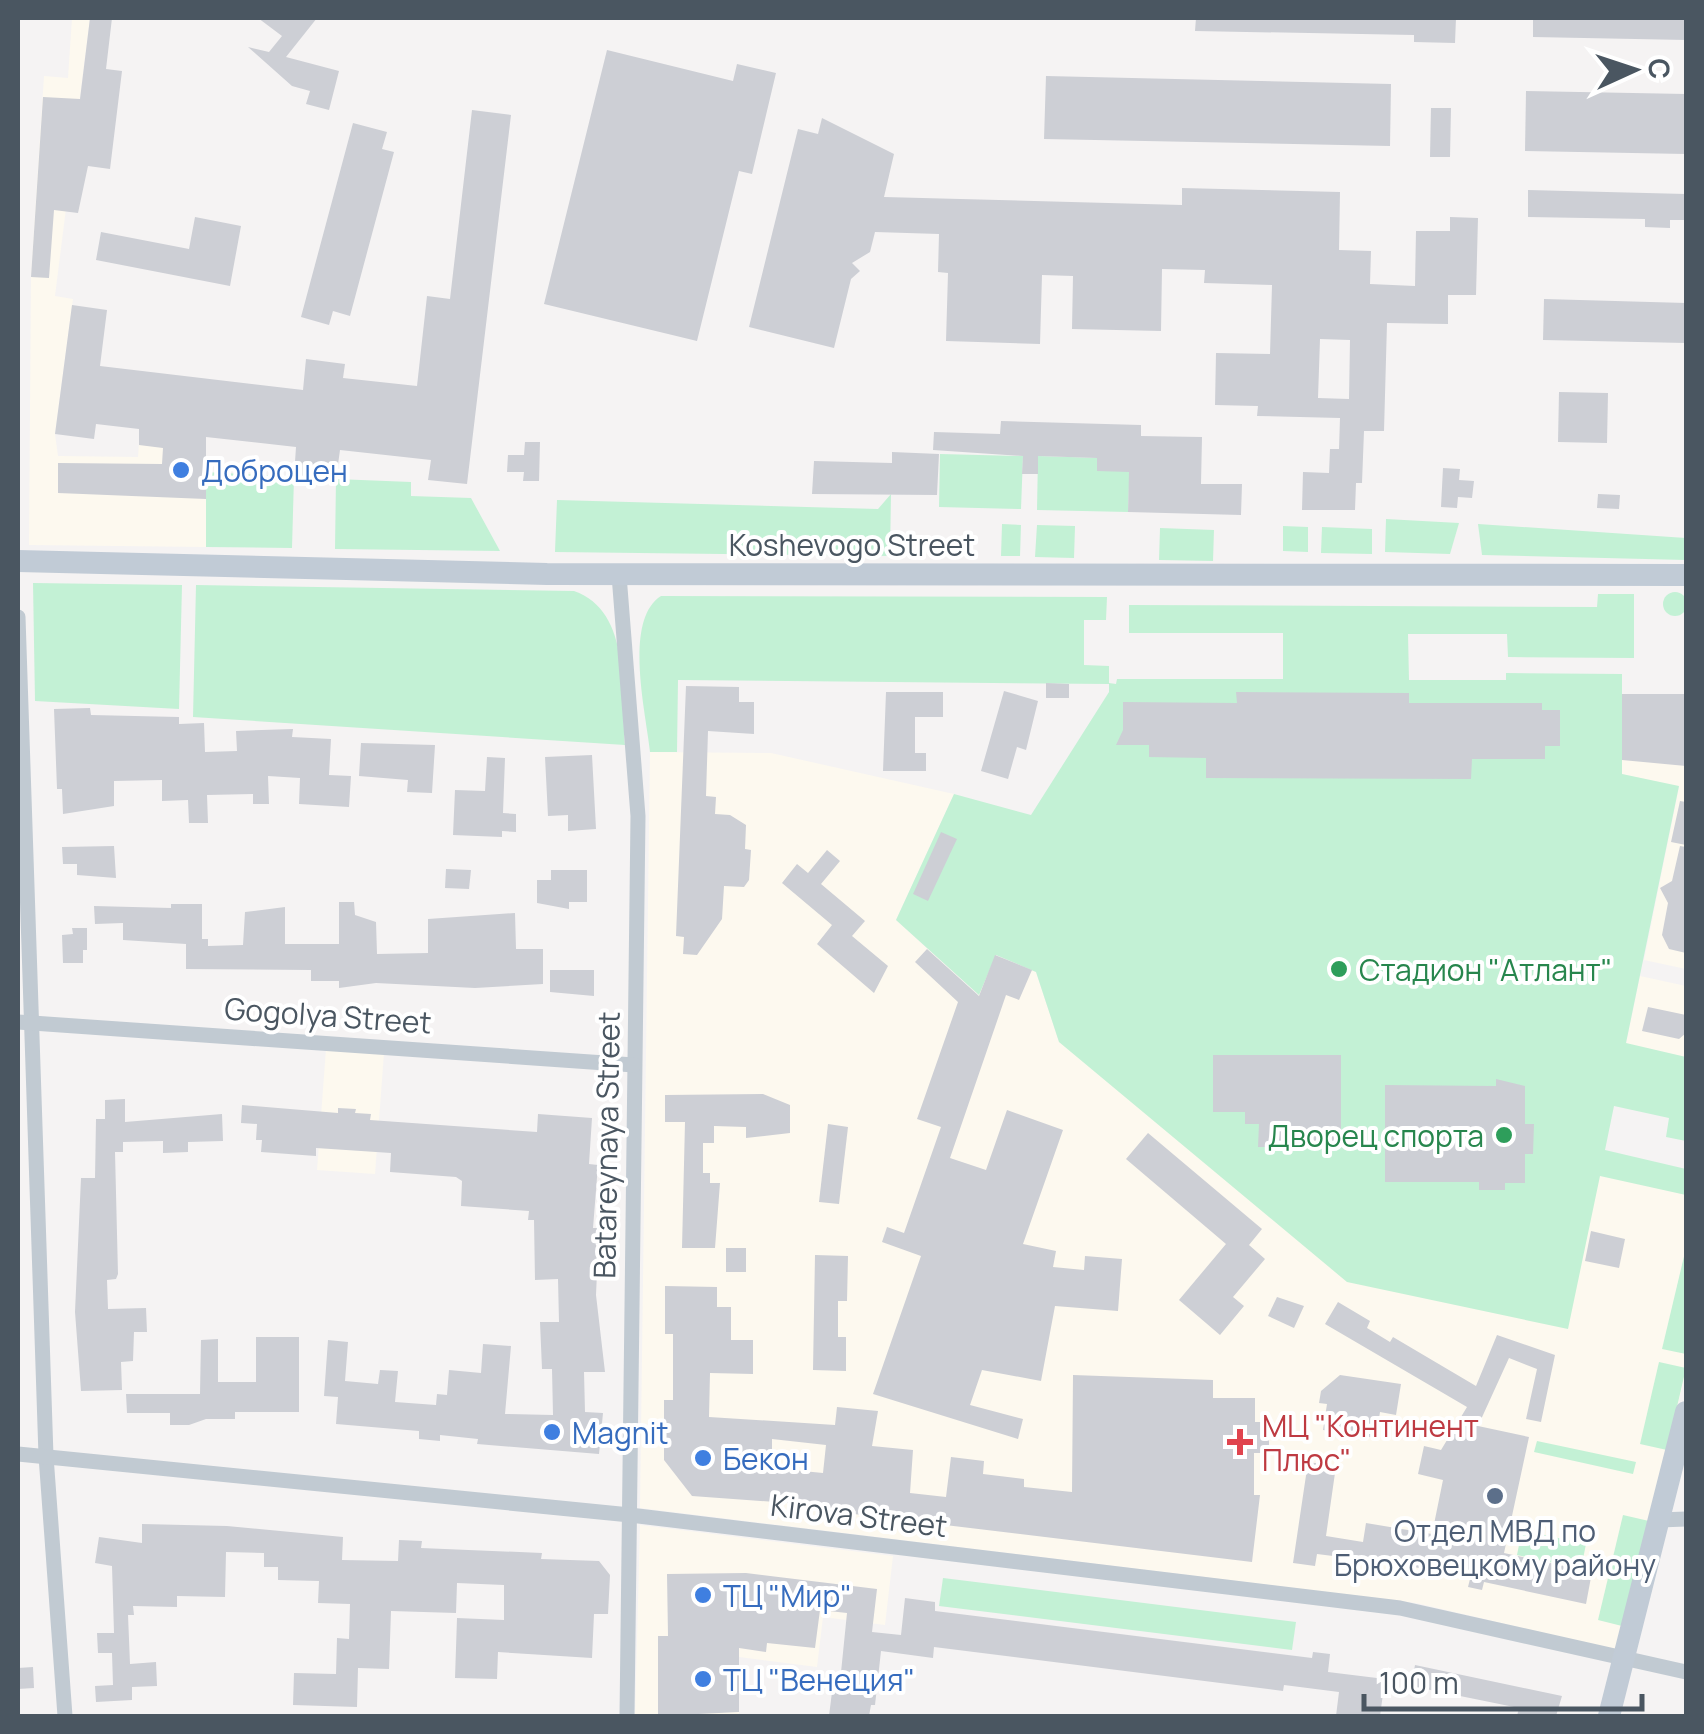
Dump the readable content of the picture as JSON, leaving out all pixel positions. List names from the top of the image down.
{
  "streets": {
    "street": [
      "Koshevogo Street",
      "Gogolya Street",
      "Batareynaya Street",
      "Kirova Street"
    ]
  },
  "crossings": [
    ["Koshevogo Street", "Batareynaya Street"],
    ["Gogolya Street", "Batareynaya Street"],
    ["Batareynaya Street", "Kirova Street"]
  ],
  "places": {
    "other": [
      "Доброцен",
      "Стадион \"Атлант\"",
      "Дворец спорта",
      "Magnit",
      "Бекон",
      "Отдел МВД по Брюховецкому району",
      "ТЦ \"Мир\"",
      "ТЦ \"Венеция\""
    ],
    "health": ["МЦ \"Континент Плюс\""]
  },
  "scale_bar": "100 m",
  "north": "right"
}
